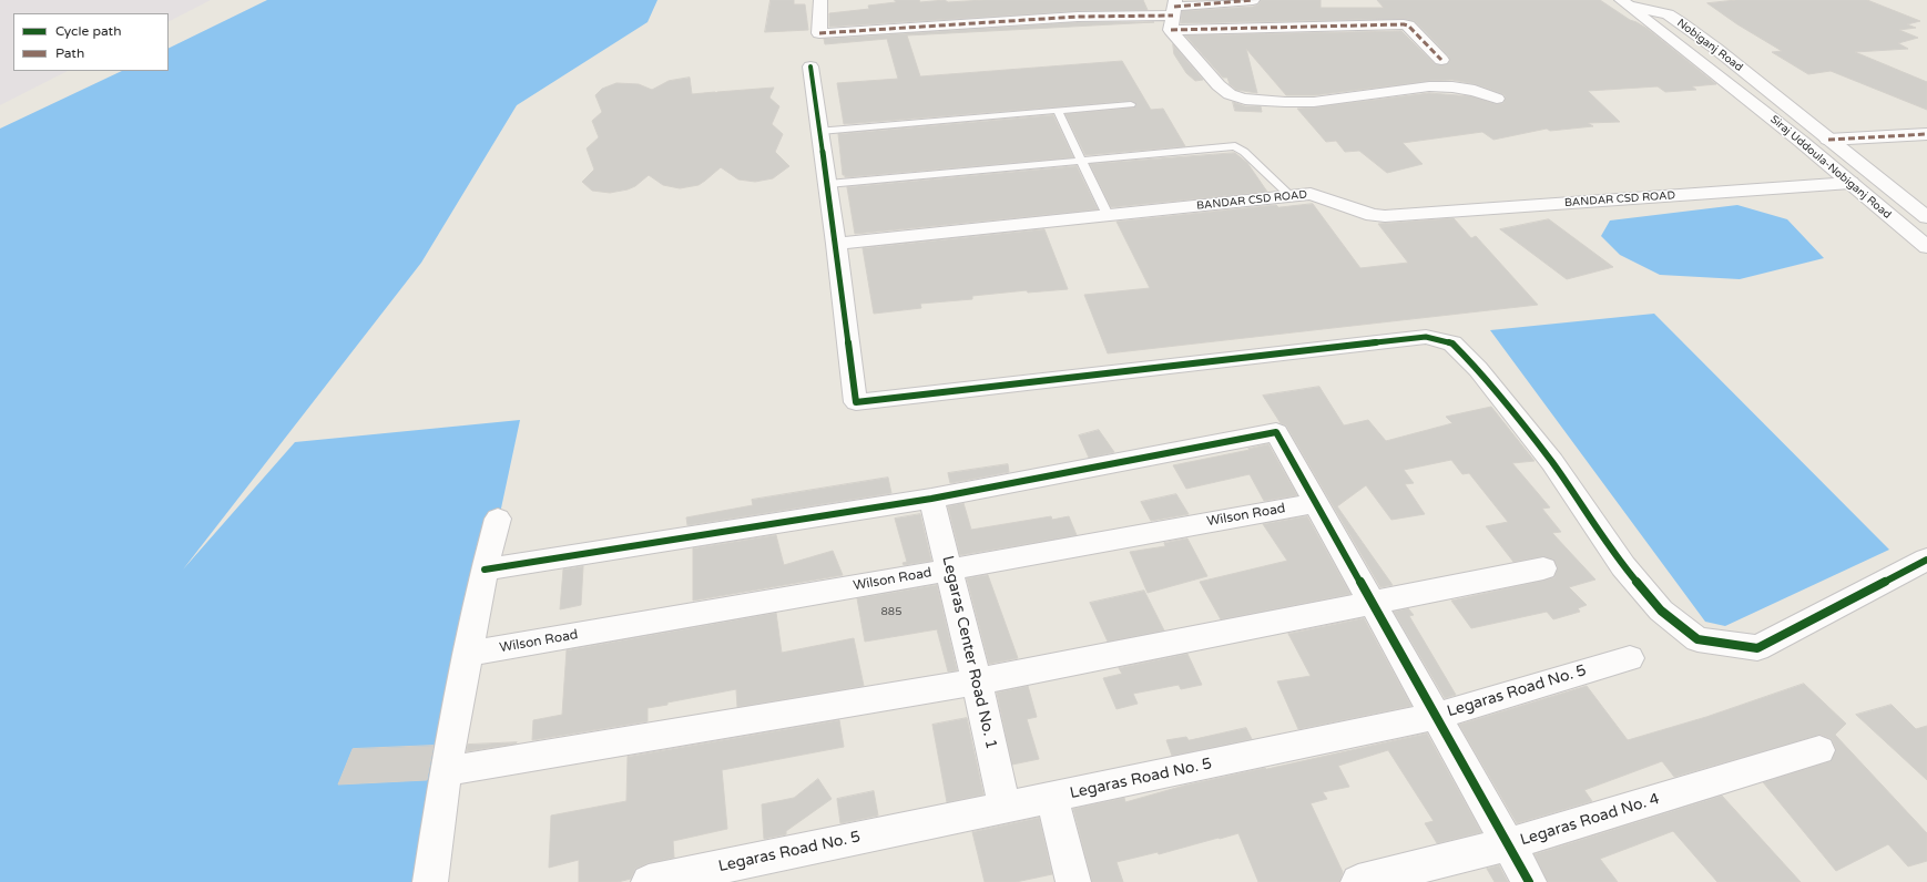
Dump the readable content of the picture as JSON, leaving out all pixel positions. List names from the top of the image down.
{
  "streets": {
    "street": [
      "Nobiganj Road",
      "Siraj Uddoula-Nobiganj Road",
      "BANDAR CSD ROAD",
      "Wilson Road",
      "Legaras Center Road No. 1",
      "Legaras Road No. 5",
      "Legaras Road No. 4"
    ]
  },
  "crossings": [
    ["Nobiganj Road", "Siraj Uddoula-Nobiganj Road"],
    ["Siraj Uddoula-Nobiganj Road", "BANDAR CSD ROAD"],
    ["Wilson Road", "Legaras Center Road No. 1"],
    ["Legaras Center Road No. 1", "Legaras Road No. 5"]
  ],
  "house_numbers": ["885"],
  "legend": ["Cycle path", "Path"]
}
